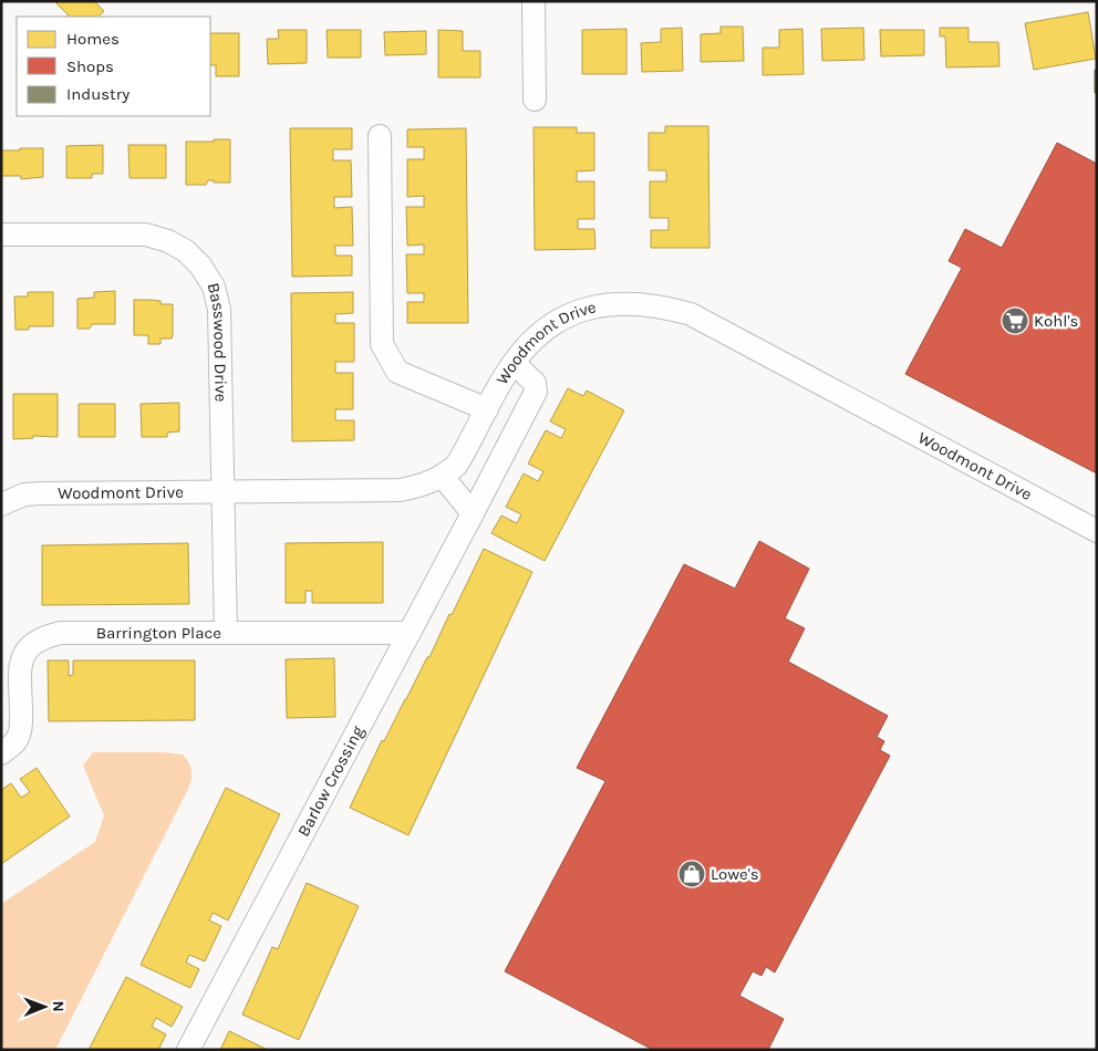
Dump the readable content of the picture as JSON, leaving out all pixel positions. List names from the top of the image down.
{
  "streets": {
    "street": [
      "Basswood Drive",
      "Woodmont Drive",
      "Barrington Place",
      "Barlow Crossing"
    ]
  },
  "crossings": [
    ["Basswood Drive", "Woodmont Drive"],
    ["Basswood Drive", "Barrington Place"],
    ["Woodmont Drive", "Barlow Crossing"],
    ["Barrington Place", "Barlow Crossing"]
  ],
  "places": {
    "supermarket": ["Kohl's"],
    "shop": ["Lowe's"]
  },
  "legend": ["Homes", "Shops", "Industry"],
  "north": "right"
}
